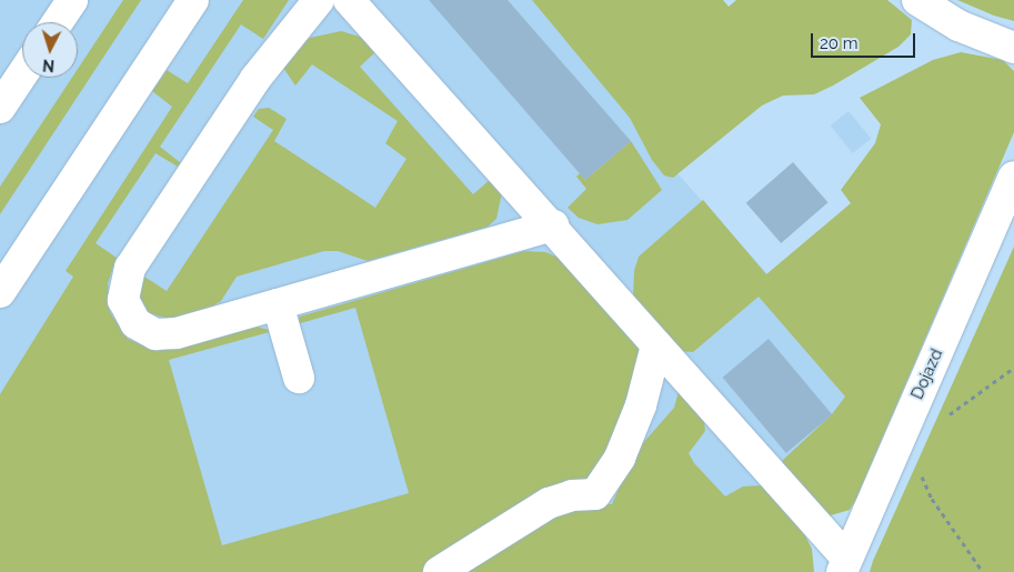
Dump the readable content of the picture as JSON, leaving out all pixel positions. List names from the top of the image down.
{
  "streets": {
    "street": ["Dojazd"]
  },
  "scale_bar": "20 m",
  "north": "bottom"
}
